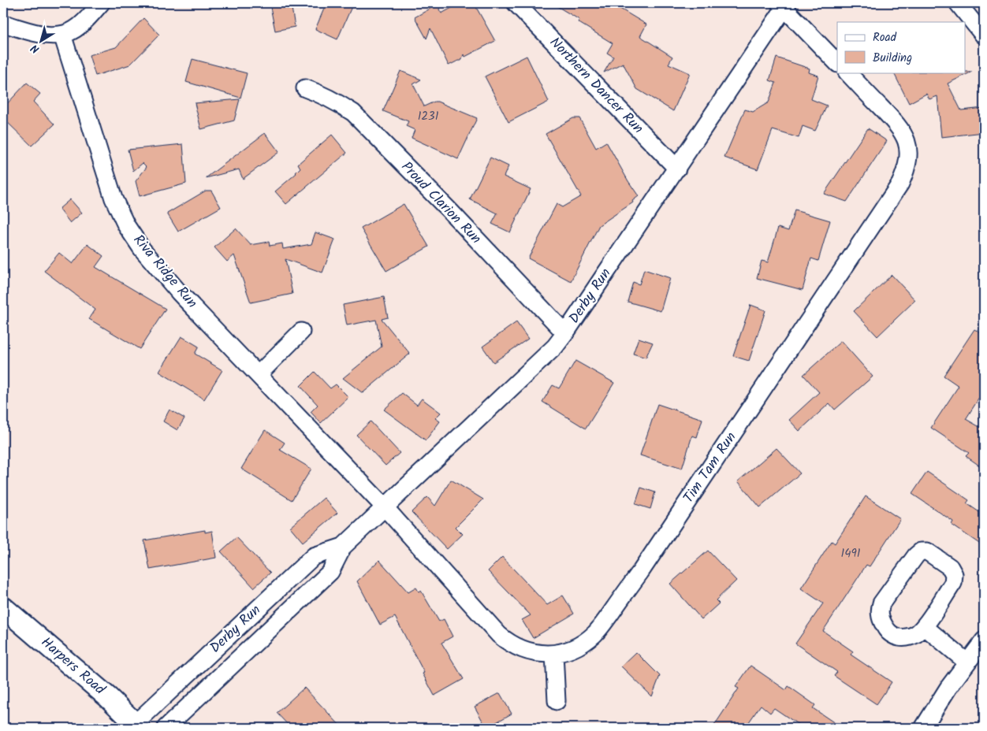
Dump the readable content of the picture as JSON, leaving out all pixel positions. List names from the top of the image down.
{
  "streets": {
    "street": [
      "Northern Dancer Run",
      "Proud Clarion Run",
      "Riva Ridge Run",
      "Derby Run",
      "Tim Tam Run",
      "Harpers Road"
    ]
  },
  "crossings": [
    ["Northern Dancer Run", "Derby Run"],
    ["Proud Clarion Run", "Derby Run"],
    ["Riva Ridge Run", "Derby Run"],
    ["Riva Ridge Run", "Tim Tam Run"],
    ["Derby Run", "Tim Tam Run"],
    ["Derby Run", "Harpers Road"]
  ],
  "house_numbers": ["1231", "1491"],
  "legend": ["Road", "Building"],
  "north": "bottom left"
}
